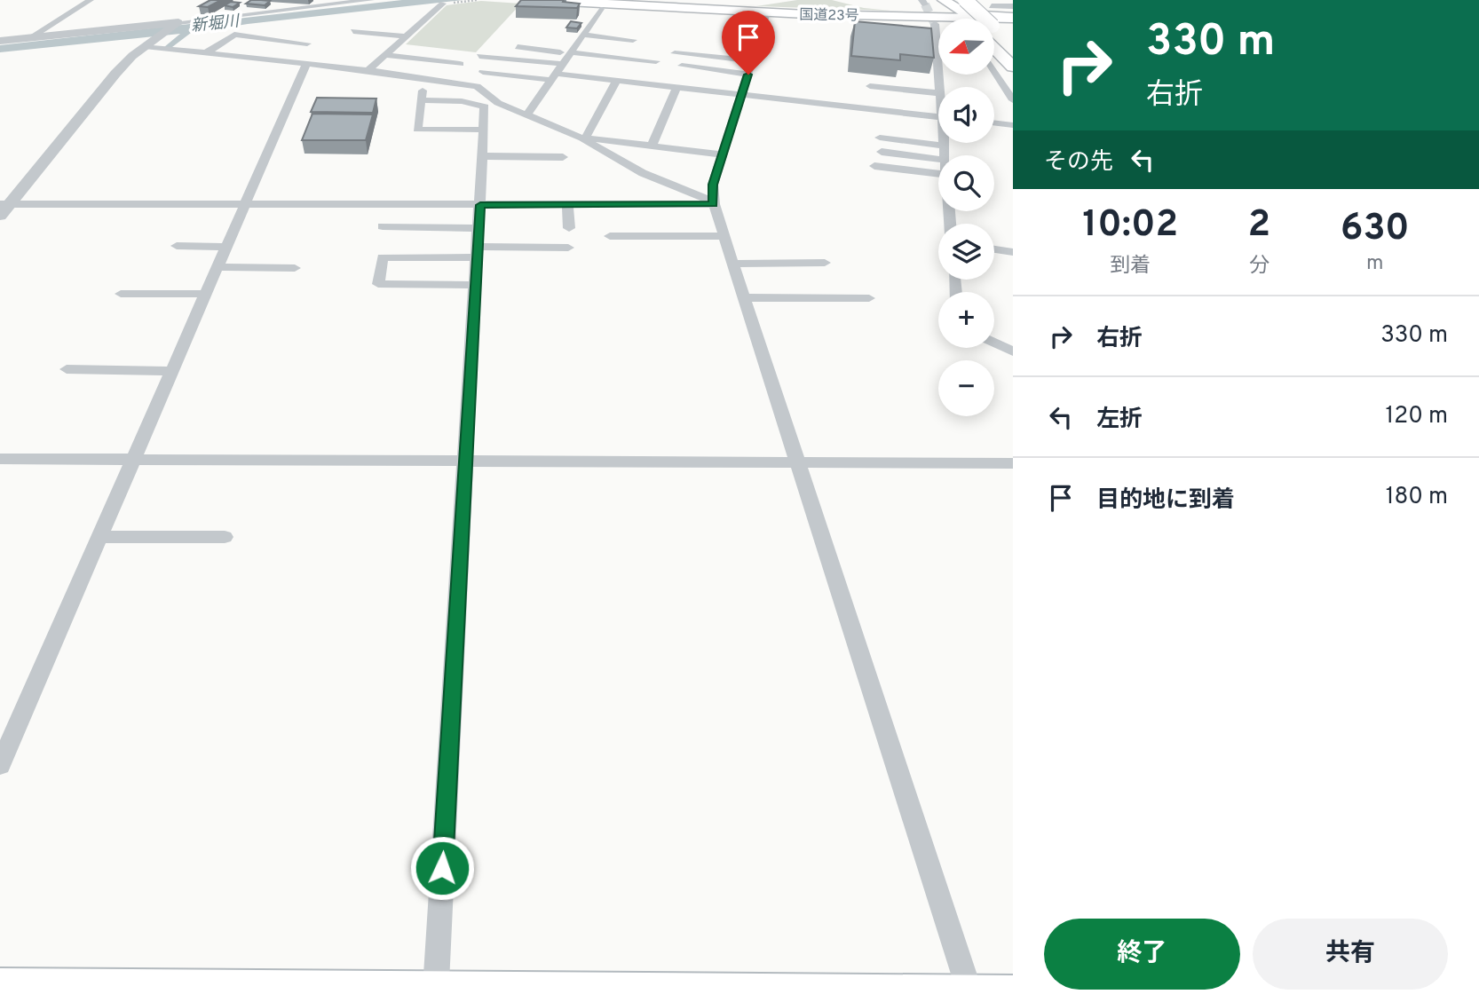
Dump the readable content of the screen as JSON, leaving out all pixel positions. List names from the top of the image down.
{
  "streets": {
    "highway": ["国道23号"]
  },
  "water": ["新堀川"],
  "north": "left",
  "page": {
    "turn": ["330 m", "右折"],
    "map_buttons": ["+", "−"],
    "then": "その先",
    "eta": [
      "10:02",
      "到着",
      "2",
      "分",
      "630",
      "m"
    ],
    "list": [
      {
        "name": "右折",
        "value": "330 m"
      },
      {
        "name": "左折",
        "value": "120 m"
      },
      {
        "name": "目的地に到着",
        "value": "180 m"
      }
    ],
    "buttons": ["終了", "共有"]
  }
}
